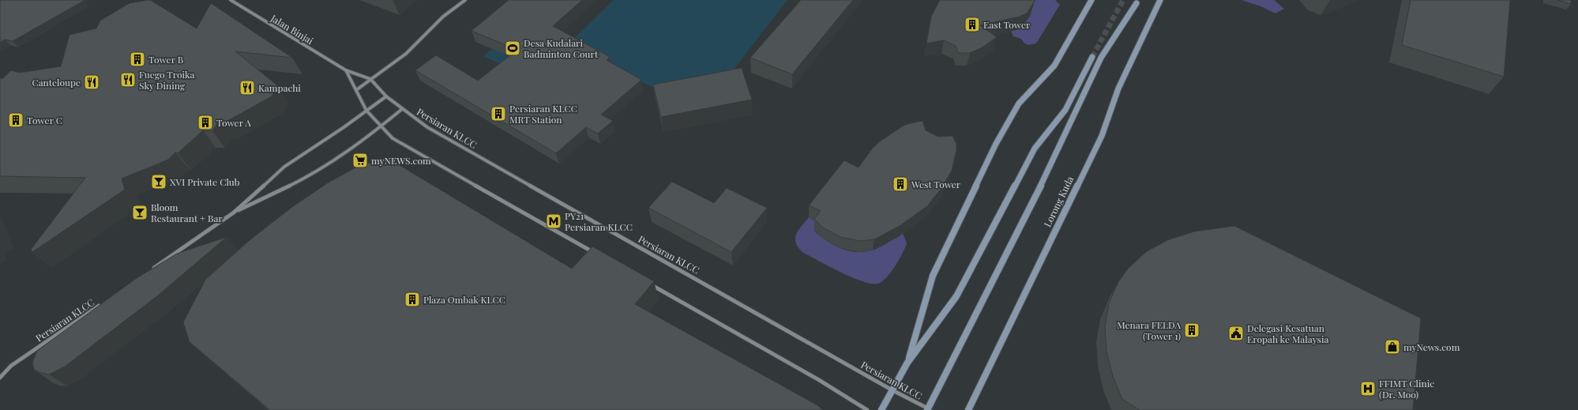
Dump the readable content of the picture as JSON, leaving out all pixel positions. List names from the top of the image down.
{
  "streets": {
    "street": ["Jalan Binjai", "Persiaran KLCC", "Lorong Kuda"]
  },
  "crossings": [
    ["Jalan Binjai", "Persiaran KLCC"]
  ],
  "places": {
    "building": [
      "East Tower",
      "Tower B",
      "Persiaran KLCC MRT Station",
      "Tower C",
      "Tower A",
      "West Tower",
      "Plaza Ombak KLCC",
      "Menara FELDA (Tower 1)"
    ],
    "sports": ["Desa Kudalari Badminton Court"],
    "restaurant": ["Fuego Troika Sky Dining", "Canteloupe", "Kampachi"],
    "supermarket": ["myNEWS.com"],
    "bar": ["XVI Private Club", "Bloom Restaurant + Bar"],
    "metro station": ["PY21 Persiaran KLCC"],
    "public building": ["Delegasi Kesatuan Eropah ke Malaysia"],
    "shop": ["myNews.com"],
    "hospital": ["FFIMT Clinic (Dr. Moo)"]
  }
}
